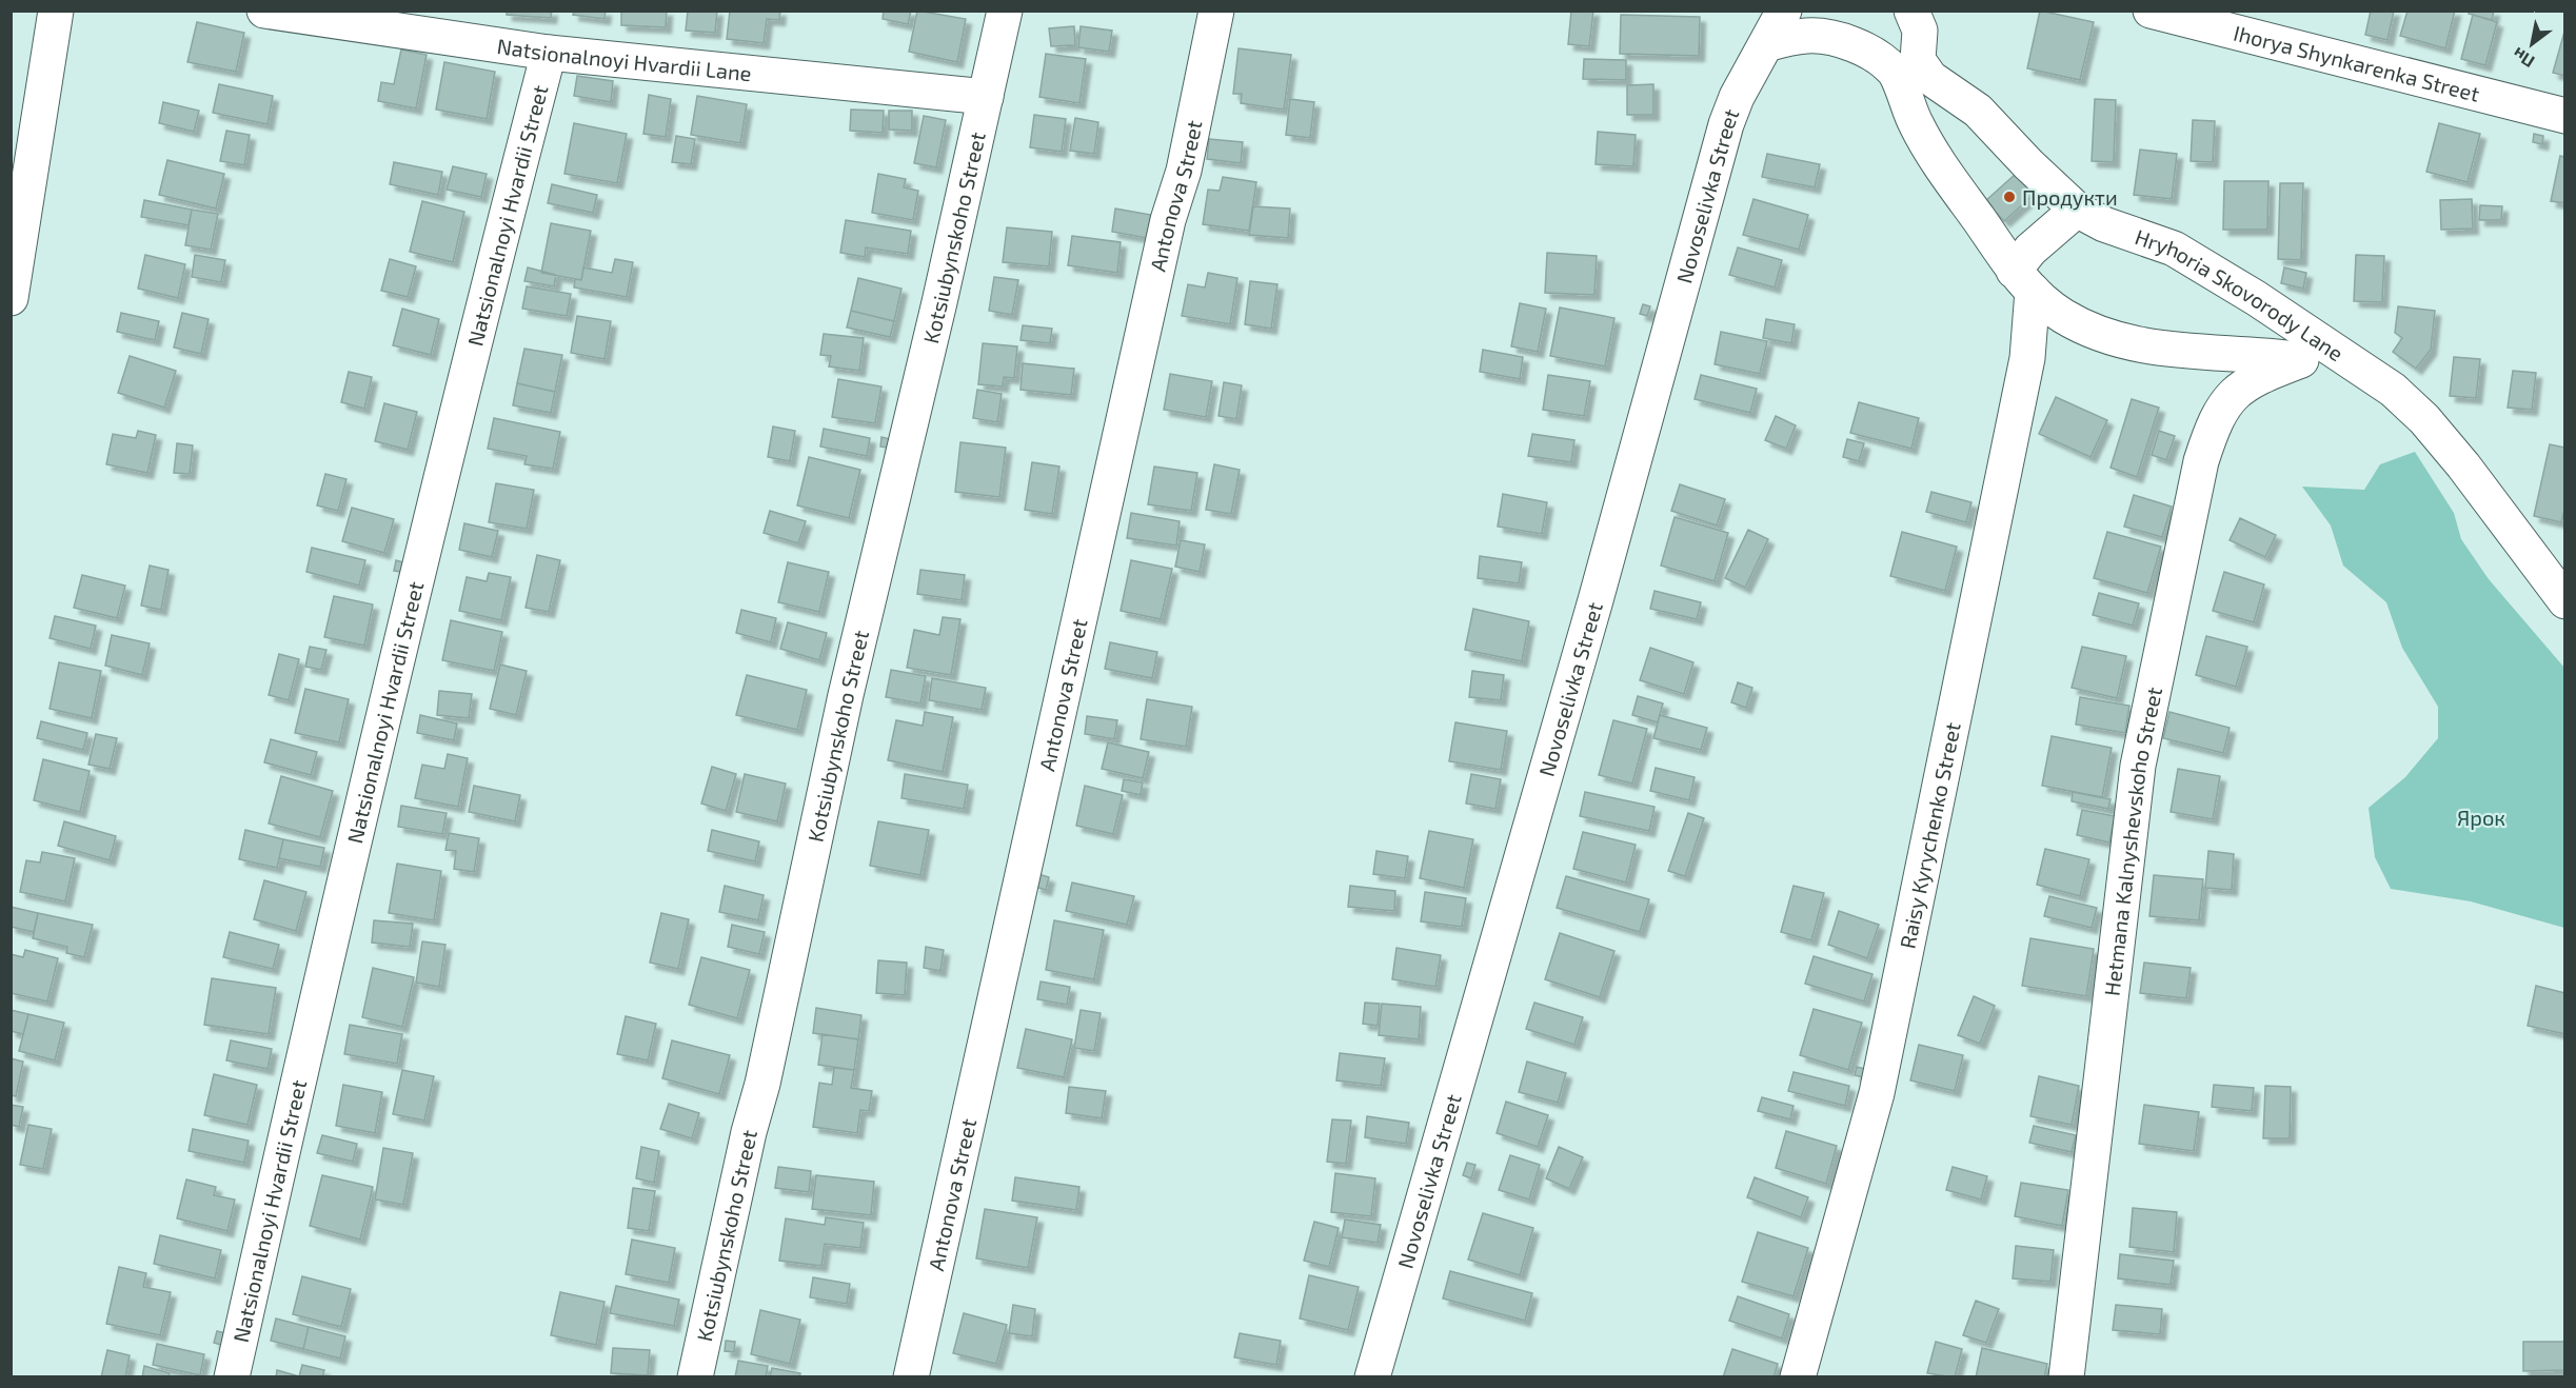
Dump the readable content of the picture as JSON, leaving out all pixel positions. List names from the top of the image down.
{
  "streets": {
    "street": [
      "Natsionalnoyi Hvardii Lane",
      "Ihorya Shynkarenka Street",
      "Antonova Street",
      "Novoselivka Street",
      "Natsionalnoyi Hvardii Street",
      "Kotsiubynskoho Street",
      "Hryhoria Skovorody Lane",
      "Raisy Kyrychenko Street",
      "Hetmana Kalnyshevskoho Street"
    ]
  },
  "crossings": [
    ["Natsionalnoyi Hvardii Lane", "Natsionalnoyi Hvardii Street"],
    ["Natsionalnoyi Hvardii Lane", "Kotsiubynskoho Street"]
  ],
  "parks": ["Ярок"],
  "places": ["Продукти"],
  "north": "bottom left"
}
